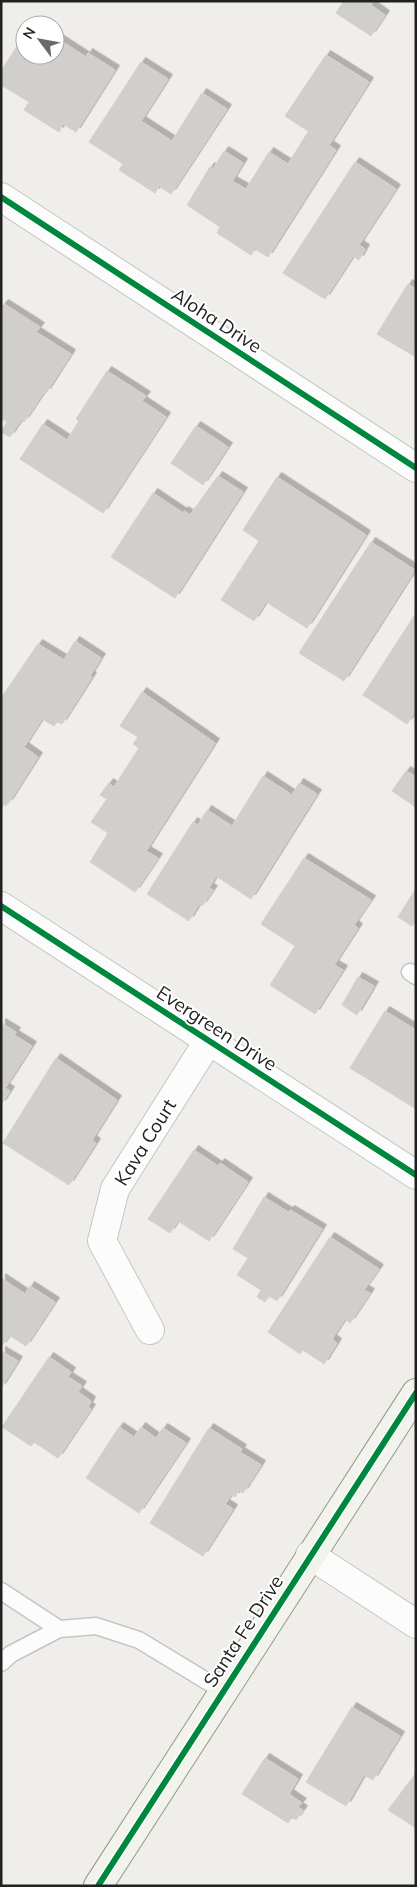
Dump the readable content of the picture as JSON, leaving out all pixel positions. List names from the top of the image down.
{
  "streets": {
    "main road": ["Santa Fe Drive"],
    "street": ["Aloha Drive", "Evergreen Drive", "Kava Court"]
  },
  "crossings": [
    ["Evergreen Drive", "Kava Court"]
  ],
  "north": "top left"
}
